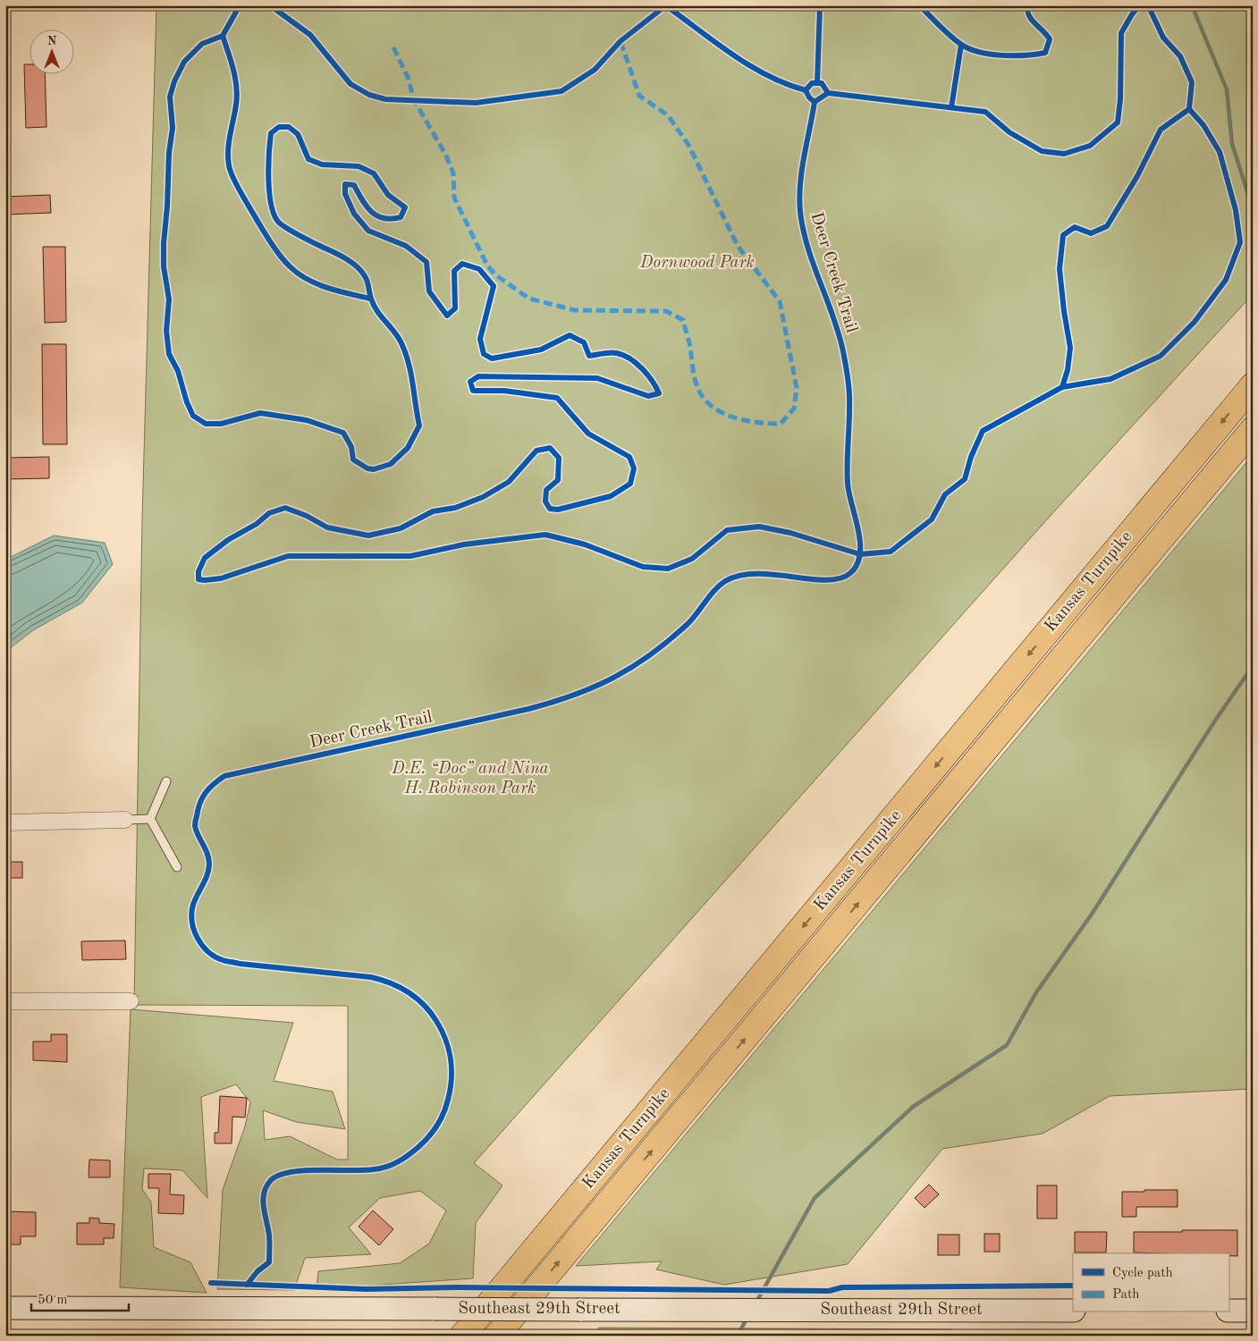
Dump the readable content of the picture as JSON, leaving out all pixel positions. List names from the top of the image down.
{
  "streets": {
    "highway": ["Kansas Turnpike"],
    "main road": ["Southeast 29th Street"],
    "cycle path": ["Deer Creek Trail"]
  },
  "parks": ["Dornwood Park", "D.E. “Doc” and Nina H. Robinson Park"],
  "legend": ["Cycle path", "Path"],
  "scale_bar": "50 m",
  "north": "top"
}
